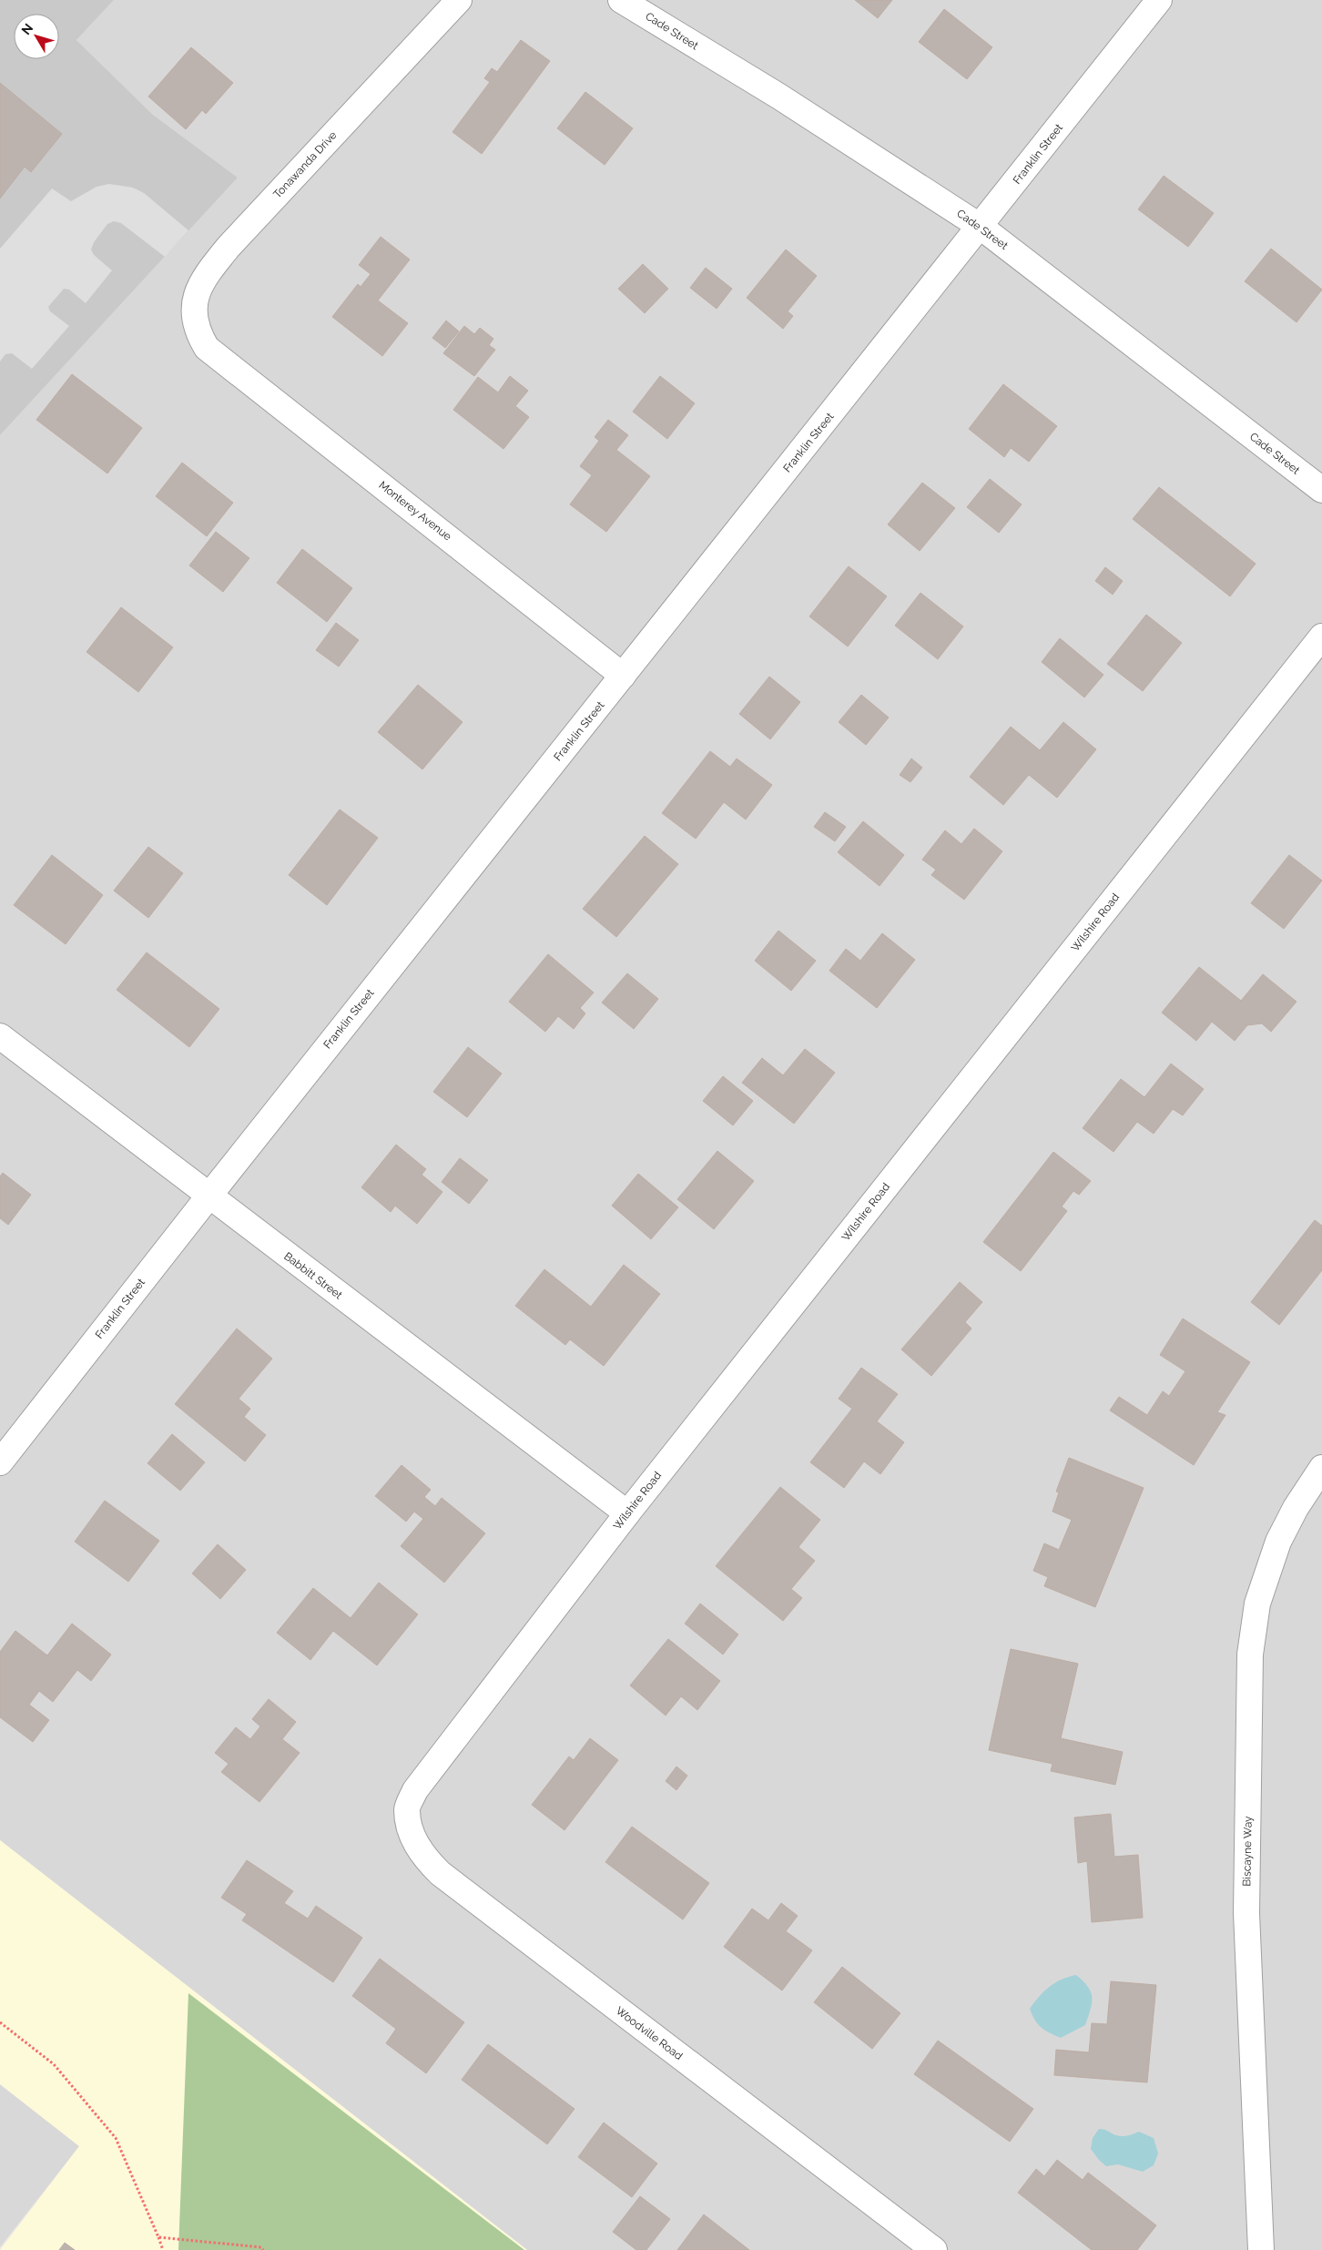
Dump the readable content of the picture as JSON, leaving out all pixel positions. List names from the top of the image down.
{
  "streets": {
    "street": [
      "Cade Street",
      "Franklin Street",
      "Tonawanda Drive",
      "Monterey Avenue",
      "Wilshire Road",
      "Babbitt Street",
      "Biscayne Way",
      "Woodville Road"
    ]
  },
  "crossings": [
    ["Cade Street", "Franklin Street"],
    ["Franklin Street", "Monterey Avenue"],
    ["Franklin Street", "Babbitt Street"],
    ["Tonawanda Drive", "Monterey Avenue"],
    ["Wilshire Road", "Babbitt Street"],
    ["Wilshire Road", "Woodville Road"]
  ],
  "north": "top left"
}
